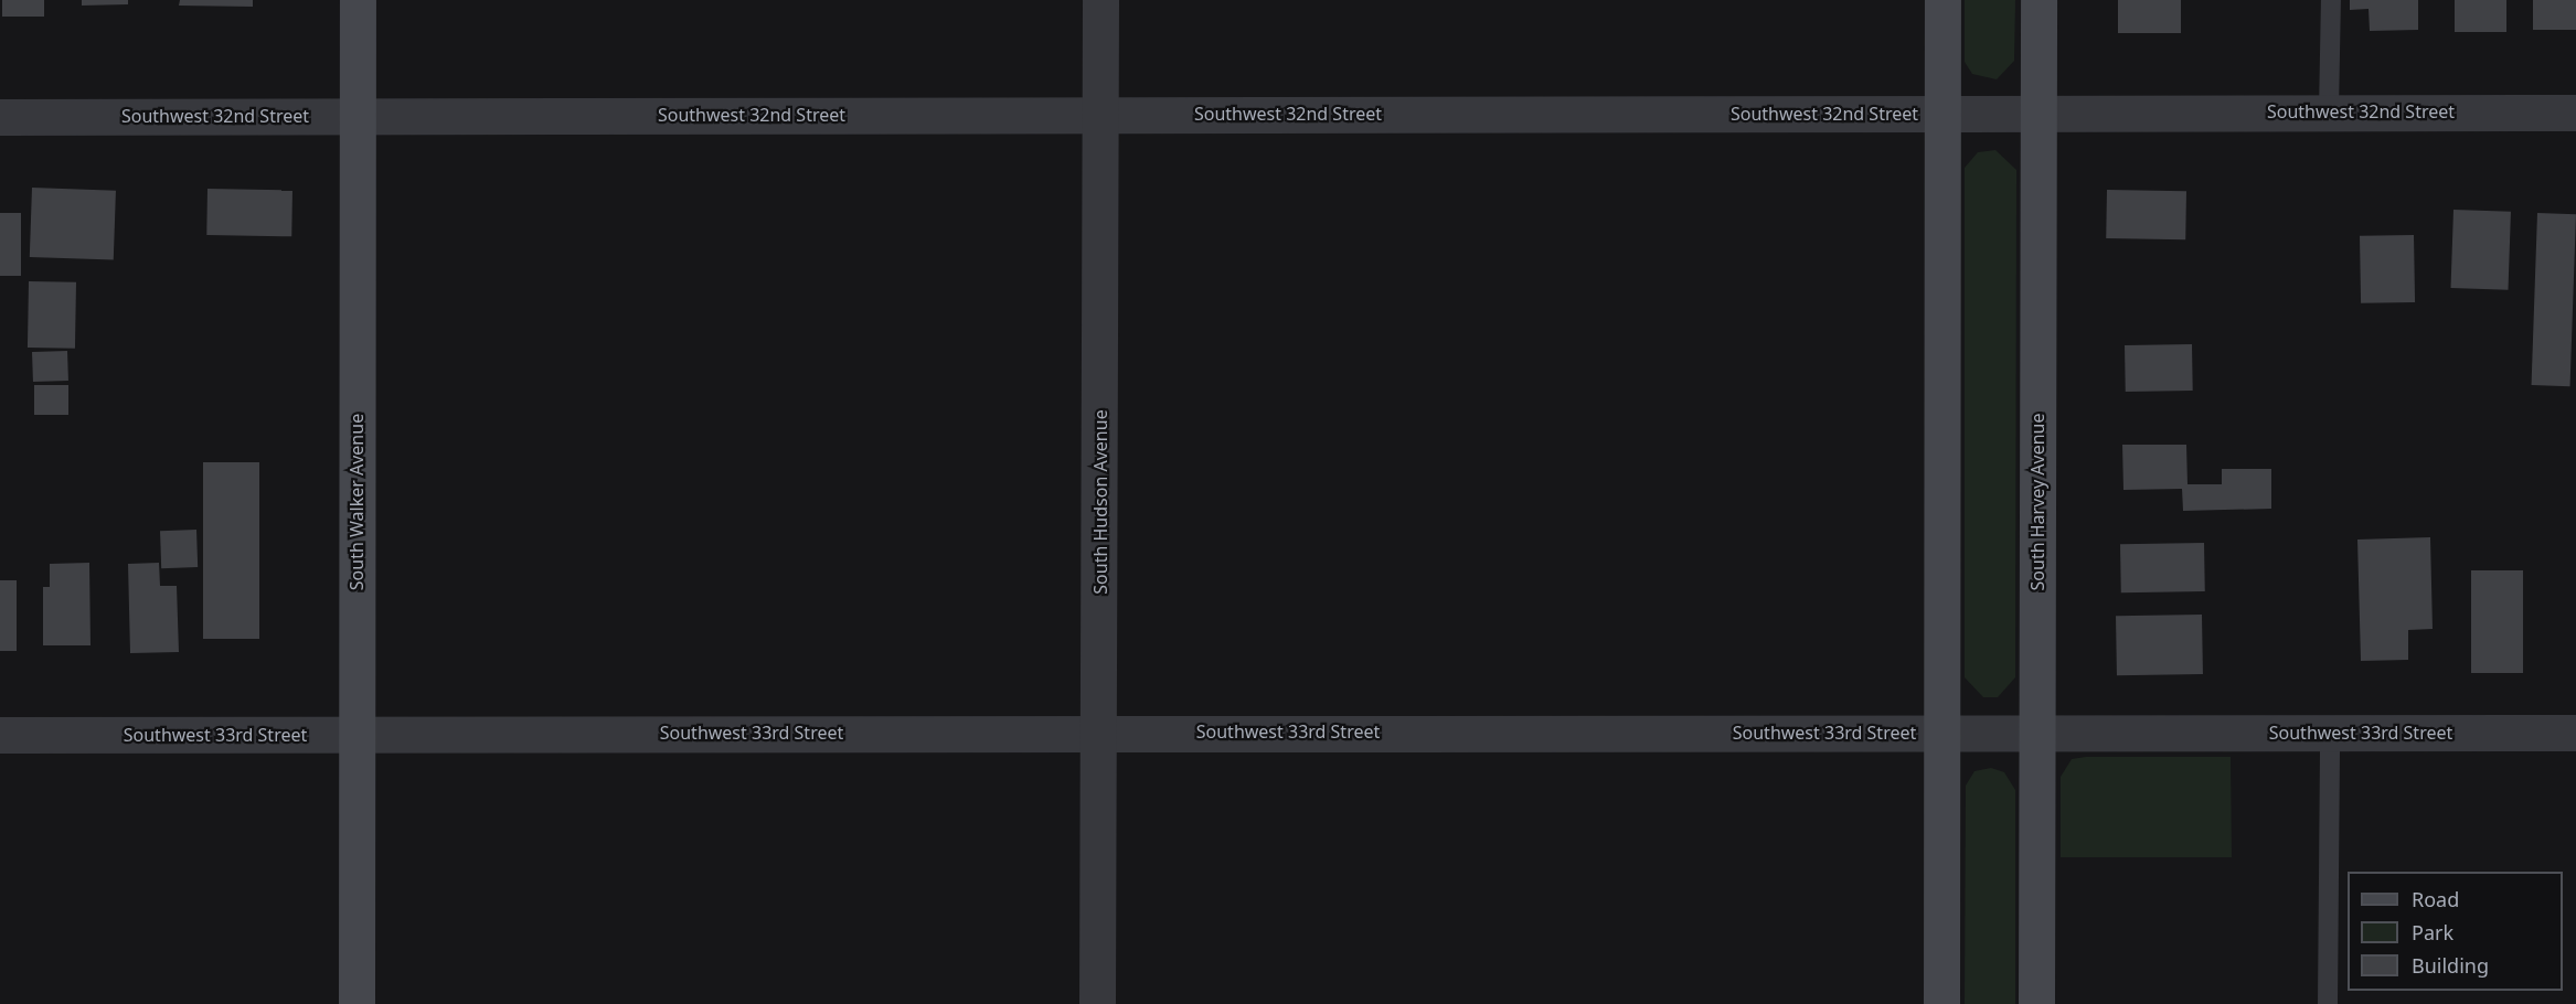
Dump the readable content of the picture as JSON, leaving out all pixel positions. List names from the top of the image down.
{
  "streets": {
    "street": [
      "Southwest 32nd Street",
      "South Walker Avenue",
      "South Hudson Avenue",
      "South Harvey Avenue",
      "Southwest 33rd Street"
    ]
  },
  "crossings": [
    ["Southwest 32nd Street", "South Walker Avenue"],
    ["Southwest 32nd Street", "South Hudson Avenue"],
    ["Southwest 32nd Street", "South Harvey Avenue"],
    ["South Walker Avenue", "Southwest 33rd Street"],
    ["South Hudson Avenue", "Southwest 33rd Street"],
    ["South Harvey Avenue", "Southwest 33rd Street"]
  ],
  "legend": ["Road", "Park", "Building"]
}
